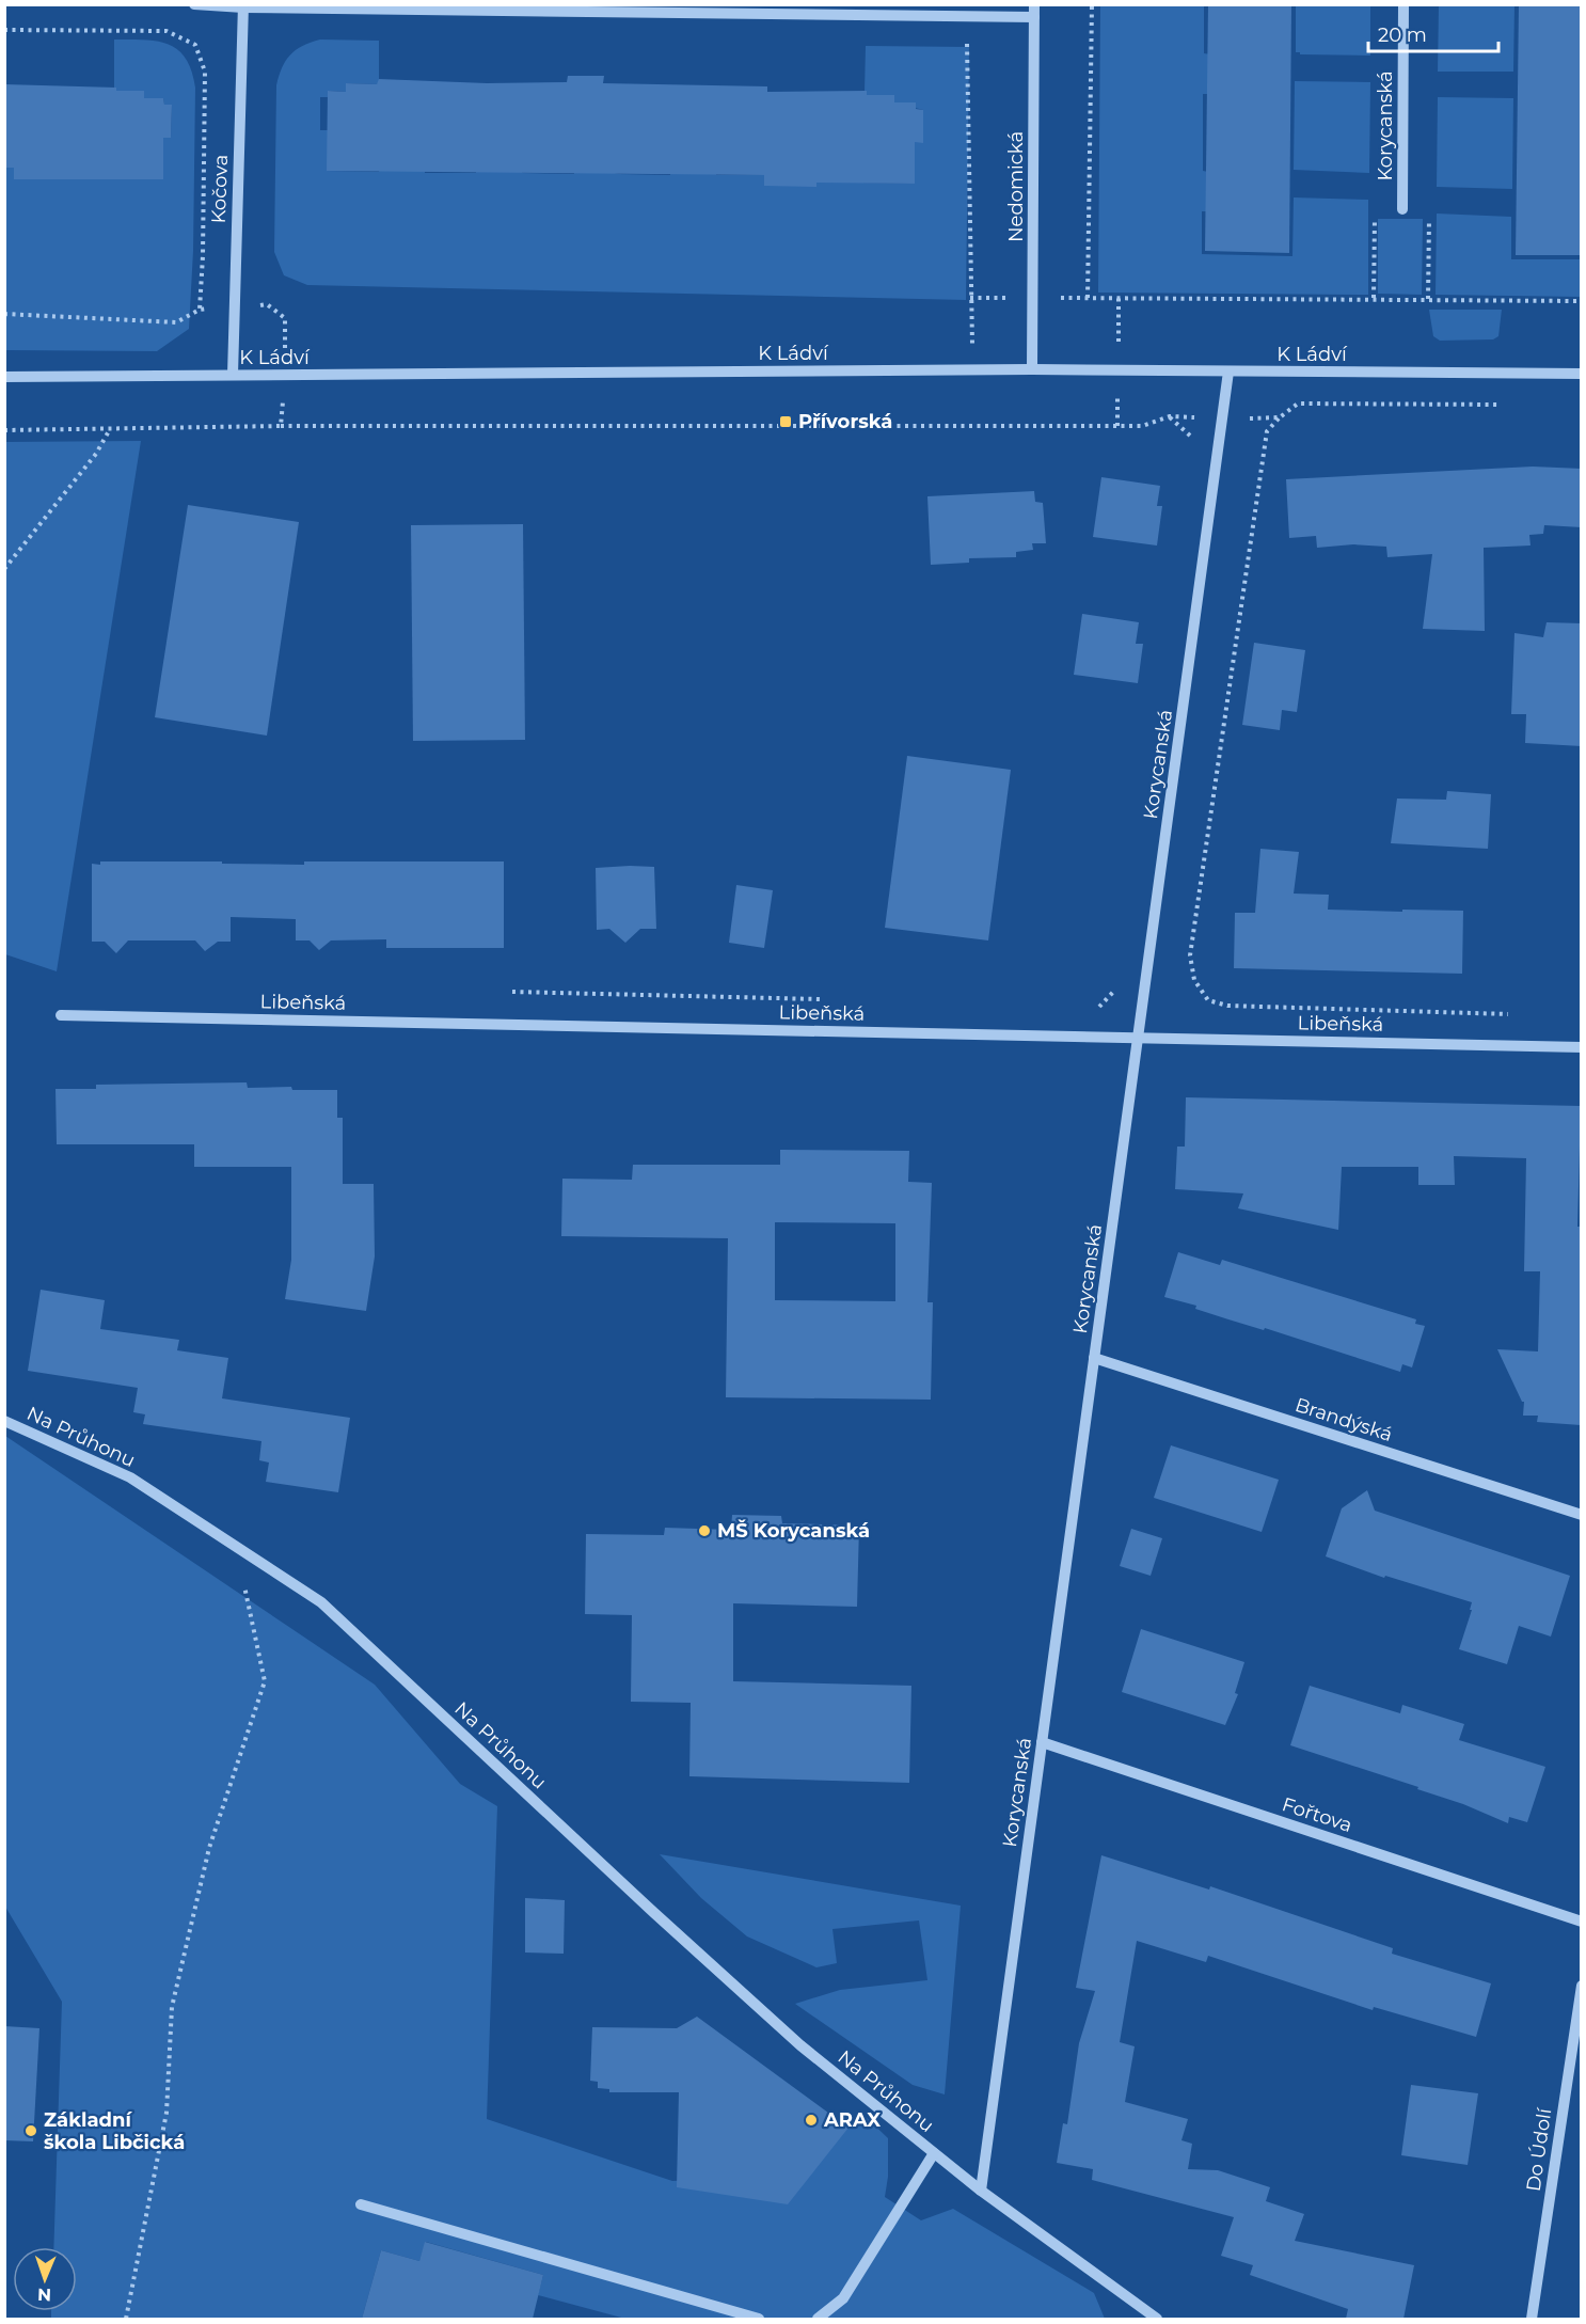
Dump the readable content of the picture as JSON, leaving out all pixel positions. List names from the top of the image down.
{
  "streets": {
    "street": [
      "Korycanská",
      "Nedomická",
      "Kočova",
      "K Ládví",
      "Libeňská",
      "Brandýská",
      "Na Průhonu",
      "Fořtova",
      "Do Údolí"
    ]
  },
  "crossings": [
    ["Korycanská", "K Ládví"],
    ["Korycanská", "Libeňská"],
    ["Korycanská", "Brandýská"],
    ["Korycanská", "Na Průhonu"],
    ["Korycanská", "Fořtova"],
    ["Nedomická", "K Ládví"],
    ["Kočova", "K Ládví"]
  ],
  "places": {
    "transit": ["Přívorská"],
    "other": ["MŠ Korycanská", "ARAX", "Základní škola Libčická"]
  },
  "scale_bar": "20 m",
  "north": "bottom"
}
